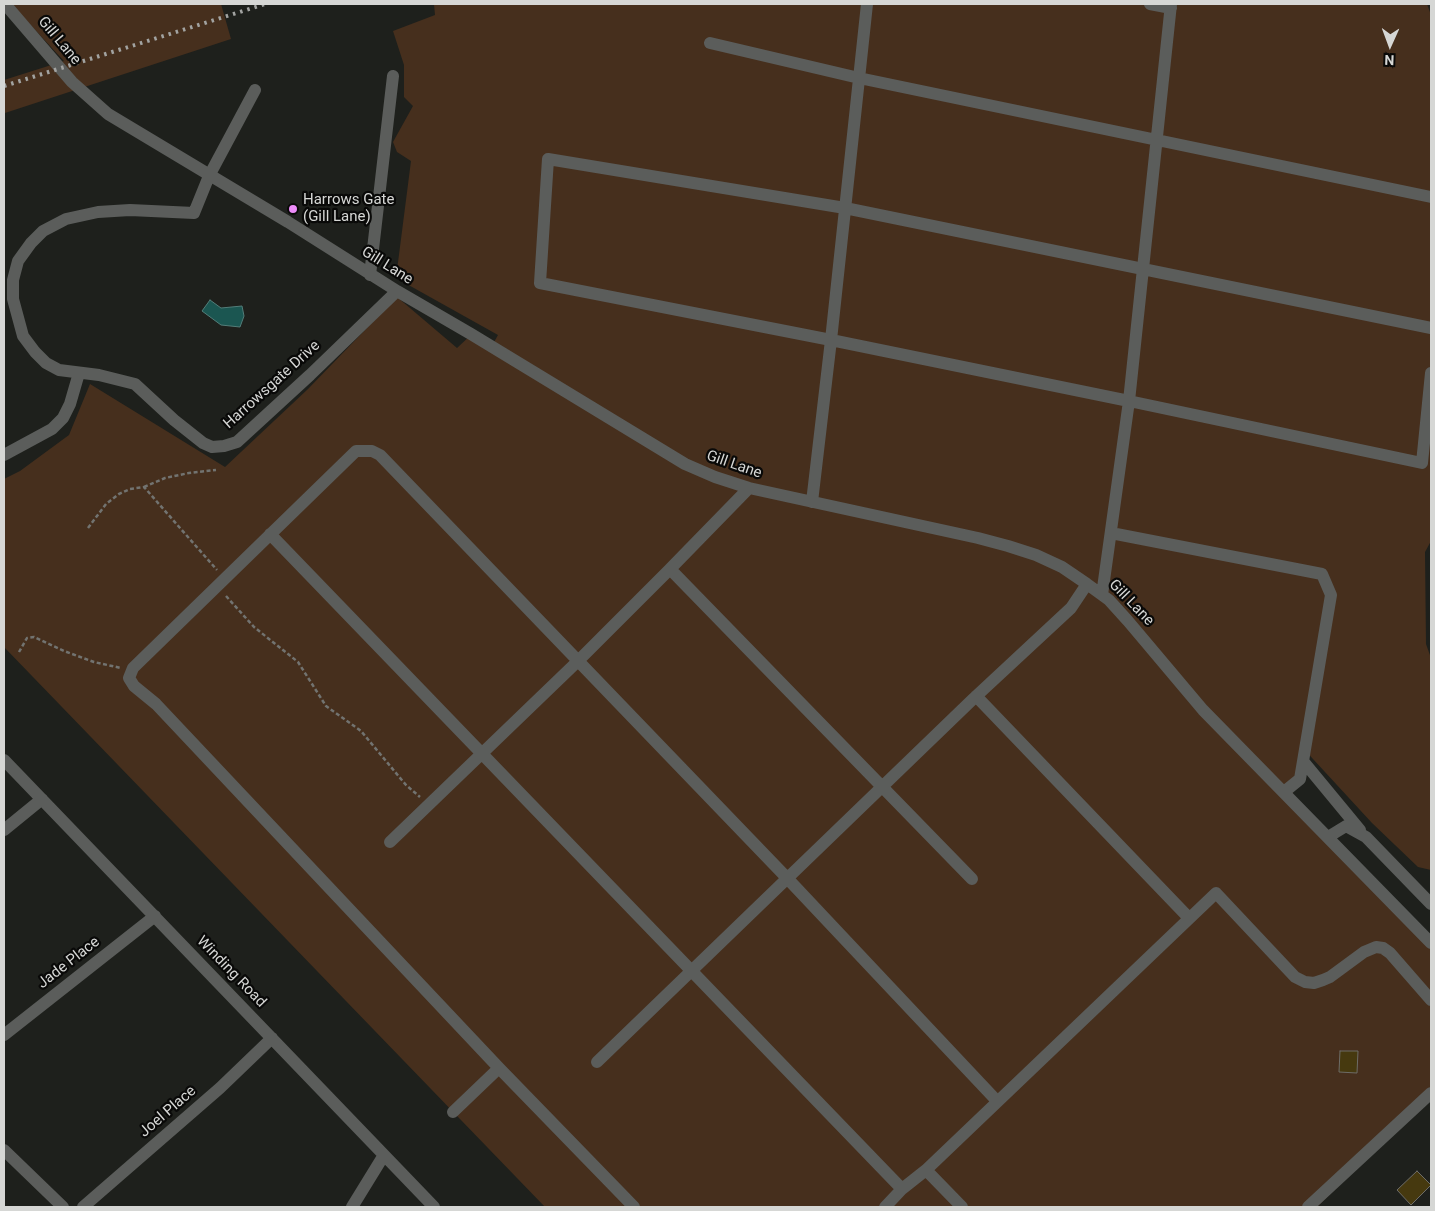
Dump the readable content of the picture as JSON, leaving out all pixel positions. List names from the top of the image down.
{
  "streets": {
    "street": [
      "Gill Lane",
      "Harrowsgate Drive",
      "Jade Place",
      "Winding Road",
      "Joel Place"
    ]
  },
  "crossings": [
    ["Gill Lane", "Harrowsgate Drive"],
    ["Jade Place", "Winding Road"],
    ["Winding Road", "Joel Place"]
  ],
  "places": ["Harrows Gate (Gill Lane)"],
  "north": "bottom"
}
